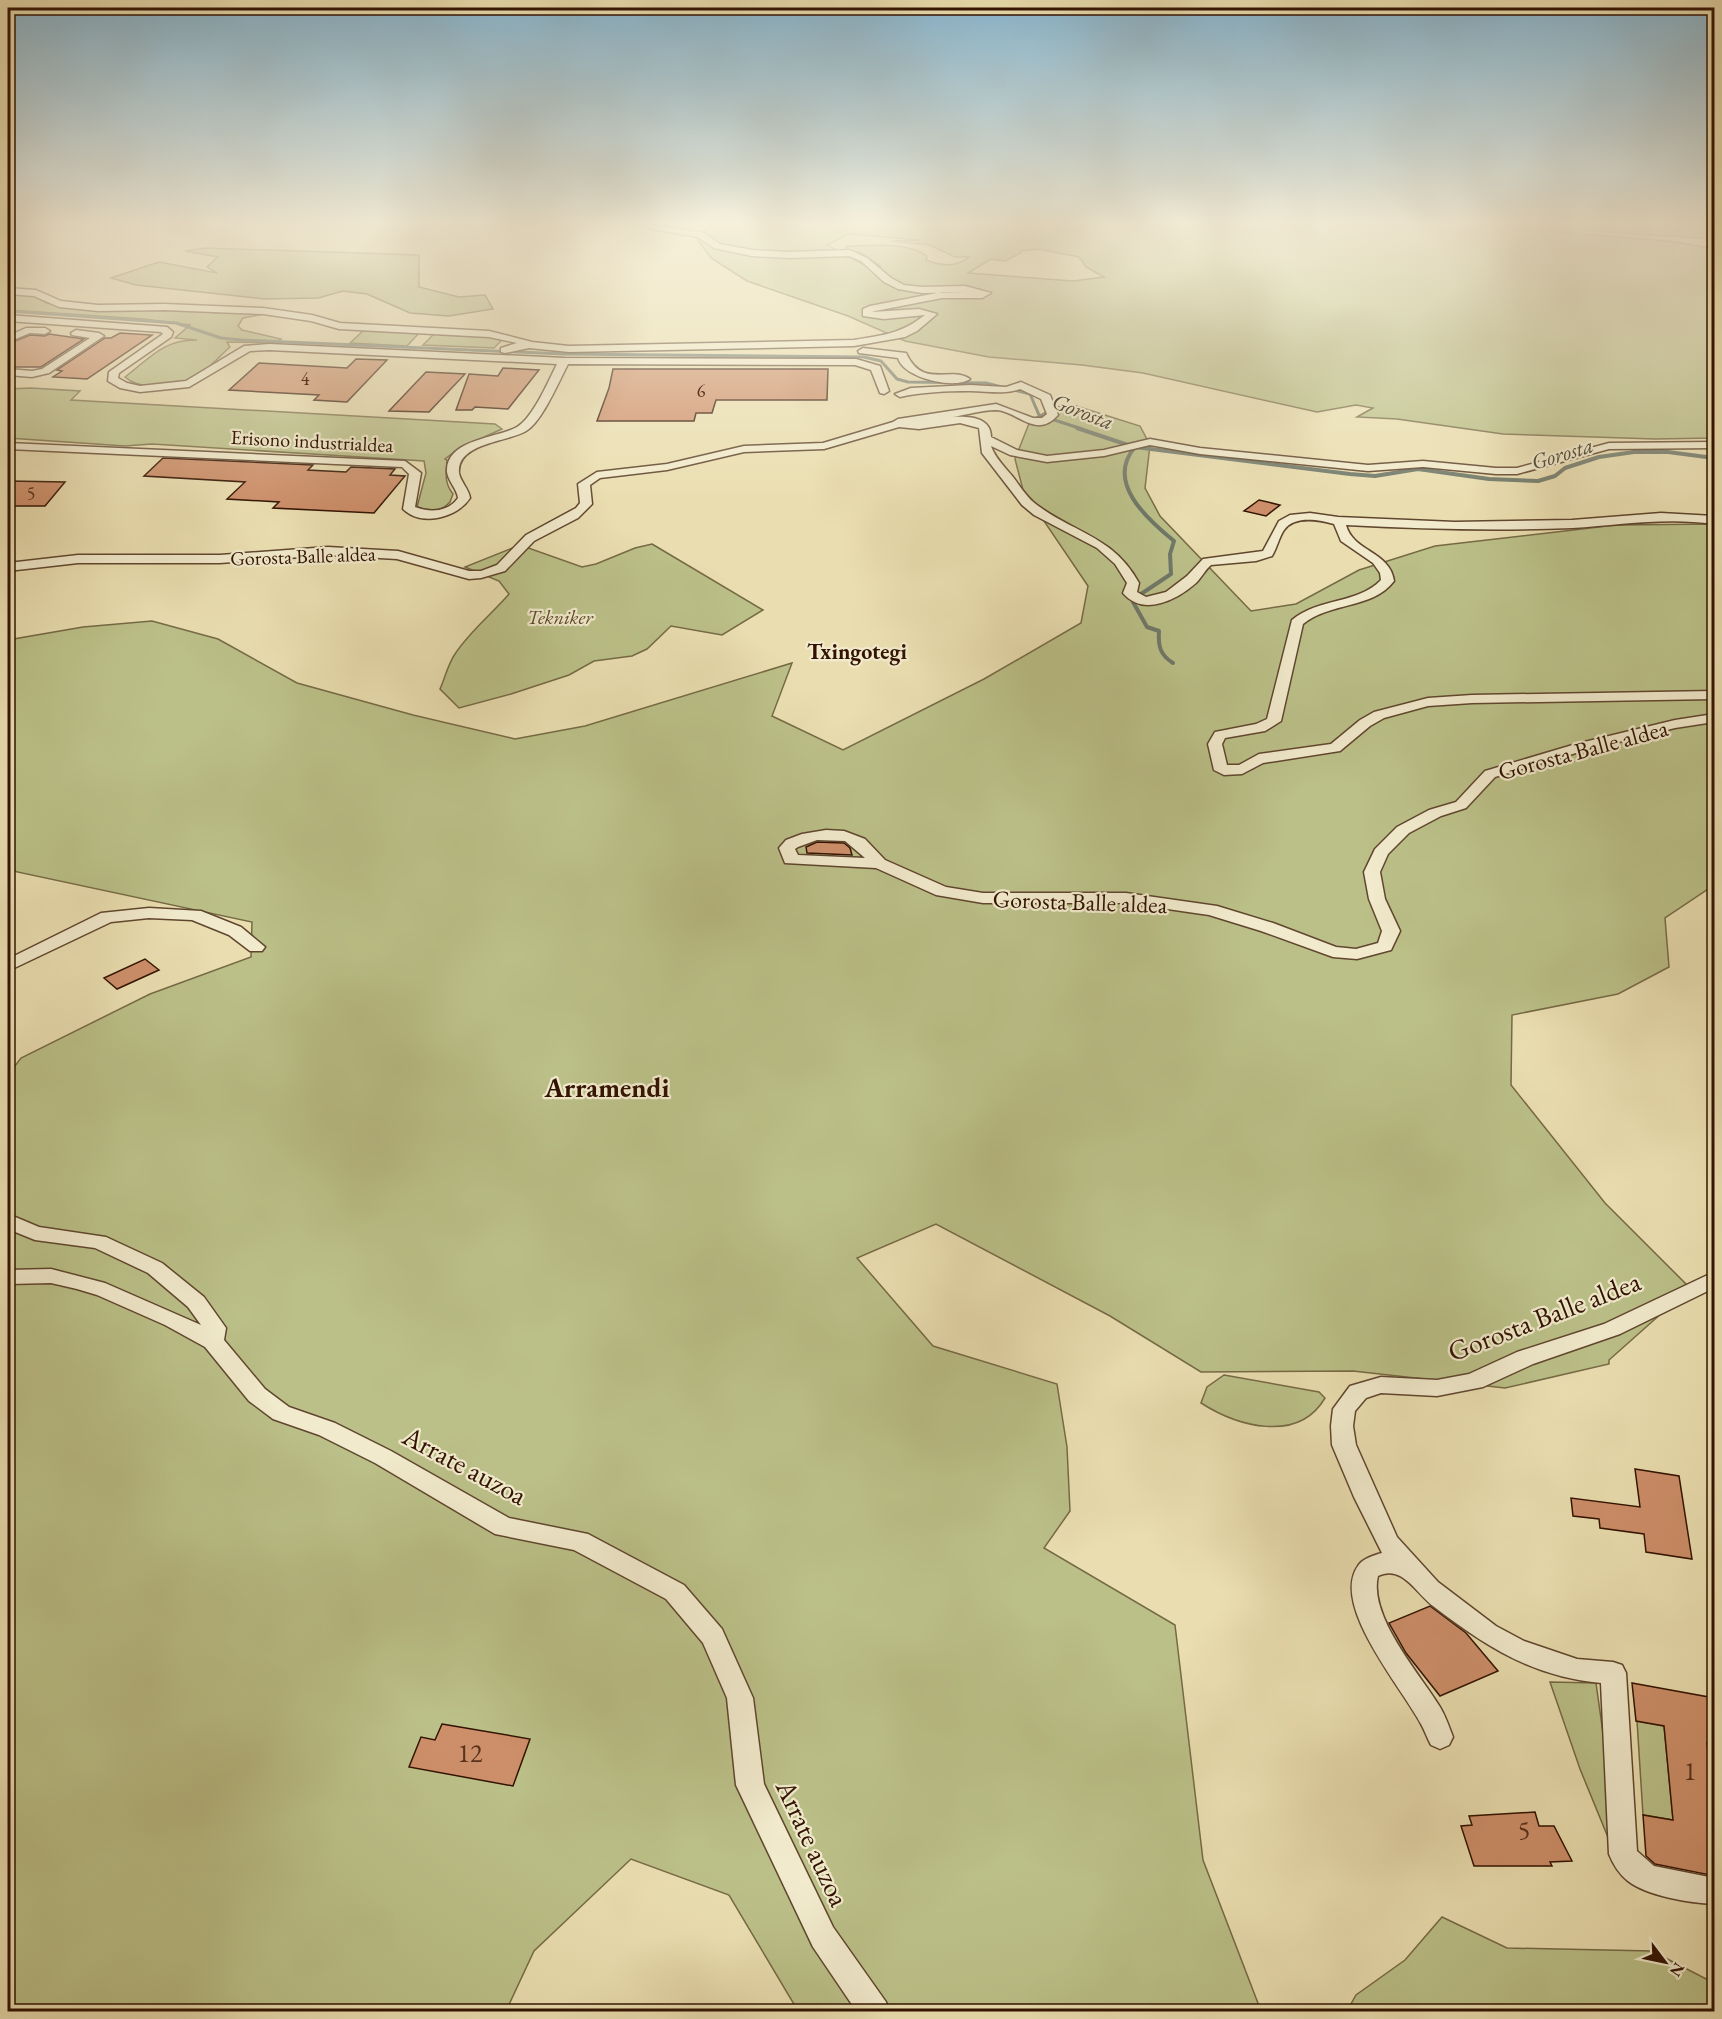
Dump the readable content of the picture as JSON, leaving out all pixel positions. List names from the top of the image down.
{
  "streets": {
    "street": ["Erisono industrialdea", "Gorosta Balle aldea", "Arrate auzoa"]
  },
  "districts": ["Txingotegi", "Arramendi"],
  "water": ["Gorosta"],
  "parks": ["Tekniker"],
  "house_numbers": [
    "4",
    "6",
    "5",
    "12",
    "1",
    "5"
  ],
  "north": "bottom right"
}
